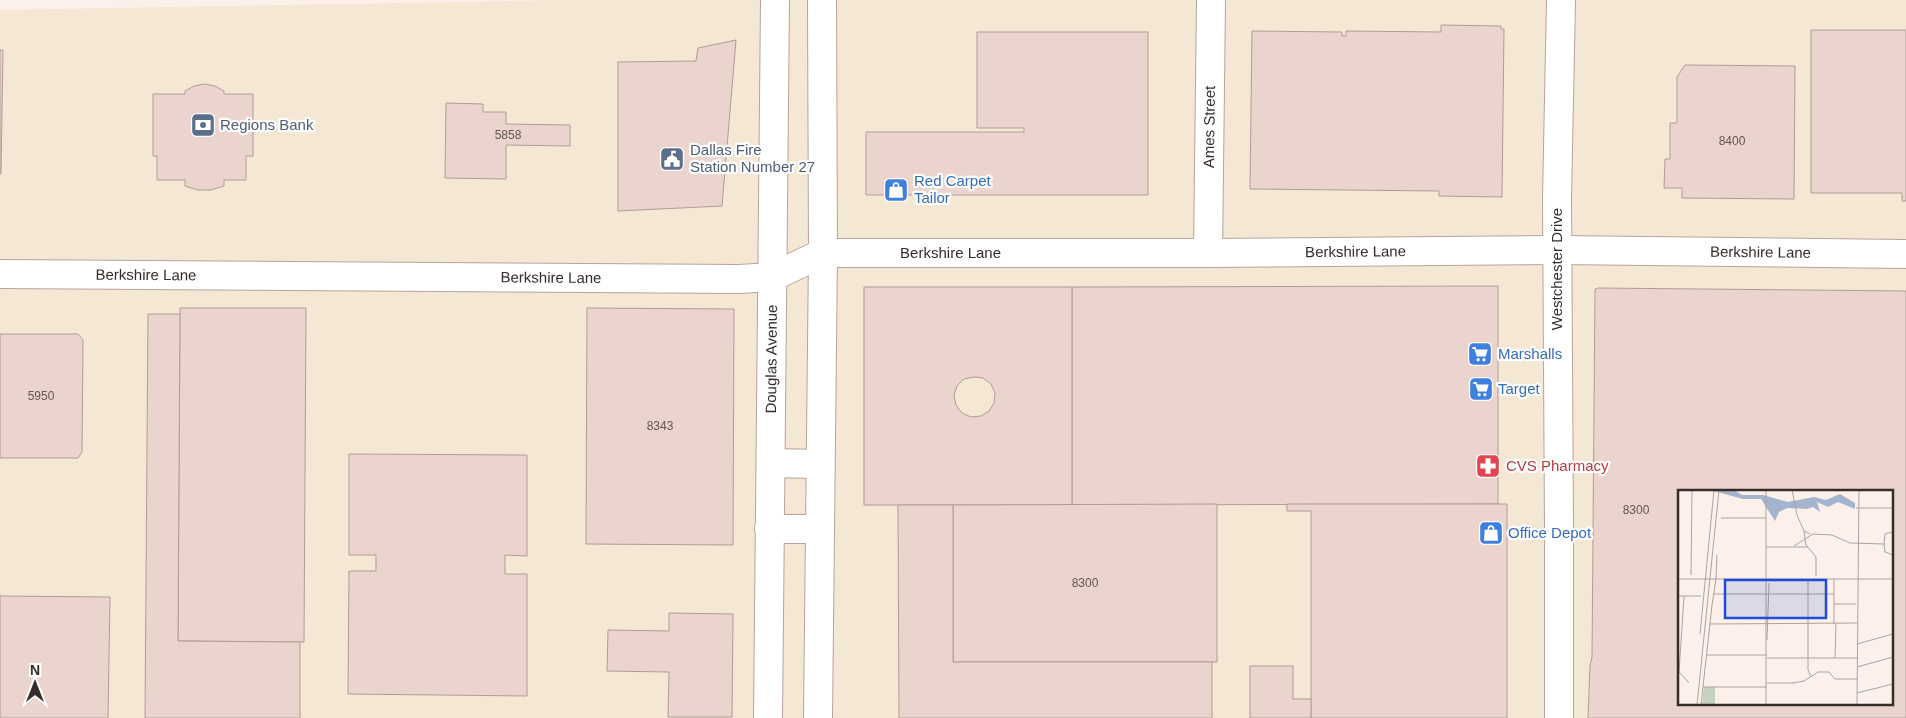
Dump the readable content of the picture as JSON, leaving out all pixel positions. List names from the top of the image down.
{
  "streets": {
    "street": [
      "Ames Street",
      "Berkshire Lane",
      "Westchester Drive",
      "Douglas Avenue"
    ]
  },
  "crossings": [
    ["Ames Street", "Berkshire Lane"],
    ["Berkshire Lane", "Westchester Drive"],
    ["Berkshire Lane", "Douglas Avenue"]
  ],
  "places": {
    "bank": ["Regions Bank"],
    "public building": ["Dallas Fire Station Number 27"],
    "shop": ["Red Carpet Tailor", "Office Depot"],
    "supermarket": ["Marshalls", "Target"],
    "pharmacy": ["CVS Pharmacy"]
  },
  "house_numbers": [
    "5858",
    "8400",
    "5950",
    "8343",
    "8300",
    "8300"
  ],
  "north": "top"
}
